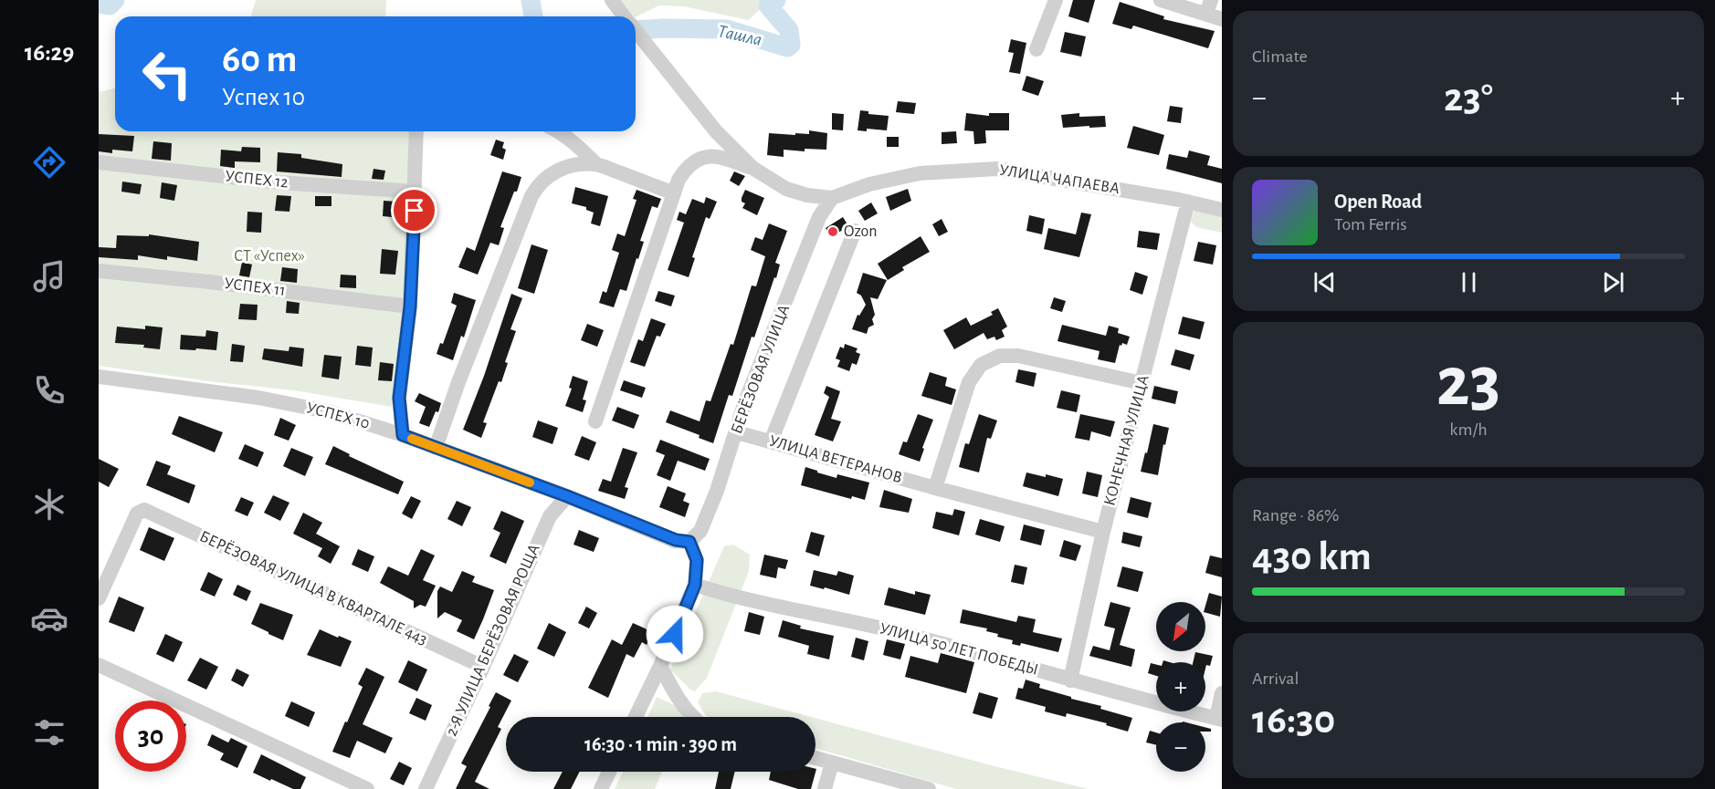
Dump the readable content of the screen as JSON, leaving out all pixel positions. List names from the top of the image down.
{
  "streets": {
    "street": [
      "УСПЕХ 12",
      "УЛИЦА ЧАПАЕВА",
      "УСПЕХ 11",
      "БЕРЁЗОВАЯ УЛИЦА",
      "УСПЕХ 10",
      "КОНЕЧНАЯ УЛИЦА",
      "УЛИЦА ВЕТЕРАНОВ",
      "БЕРЁЗОВАЯ УЛИЦА В КВАРТАЛЕ 443",
      "2-Я УЛИЦА БЕРЁЗОВАЯ РОЩА",
      "УЛИЦА 50 ЛЕТ ПОБЕДЫ"
    ]
  },
  "crossings": [
    ["УЛИЦА ЧАПАЕВА", "БЕРЁЗОВАЯ УЛИЦА"],
    ["УЛИЦА ЧАПАЕВА", "КОНЕЧНАЯ УЛИЦА"],
    ["БЕРЁЗОВАЯ УЛИЦА", "УСПЕХ 10"],
    ["БЕРЁЗОВАЯ УЛИЦА", "УЛИЦА ВЕТЕРАНОВ"],
    ["УСПЕХ 10", "2-Я УЛИЦА БЕРЁЗОВАЯ РОЩА"],
    ["КОНЕЧНАЯ УЛИЦА", "УЛИЦА ВЕТЕРАНОВ"],
    ["КОНЕЧНАЯ УЛИЦА", "УЛИЦА 50 ЛЕТ ПОБЕДЫ"],
    ["БЕРЁЗОВАЯ УЛИЦА В КВАРТАЛЕ 443", "2-Я УЛИЦА БЕРЁЗОВАЯ РОЩА"]
  ],
  "water": ["Ташла"],
  "parks": ["СТ «Успех»"],
  "places": ["Ozon"],
  "north": "bottom left",
  "page": {
    "tabs": "16:29",
    "tile": [
      "Climate",
      ["23", "km/h"],
      ["Range · 86%", "430 km"],
      ["Arrival", "16:30"]
    ],
    "turn": ["60 m", "Успех 10"],
    "heat": ["−", "23°", "+"],
    "song": ["Open Road", "Tom Ferris"],
    "map_buttons": ["+", "−"],
    "limit": "30",
    "trip": "16:30 · 1 min · 390 m"
  }
}
